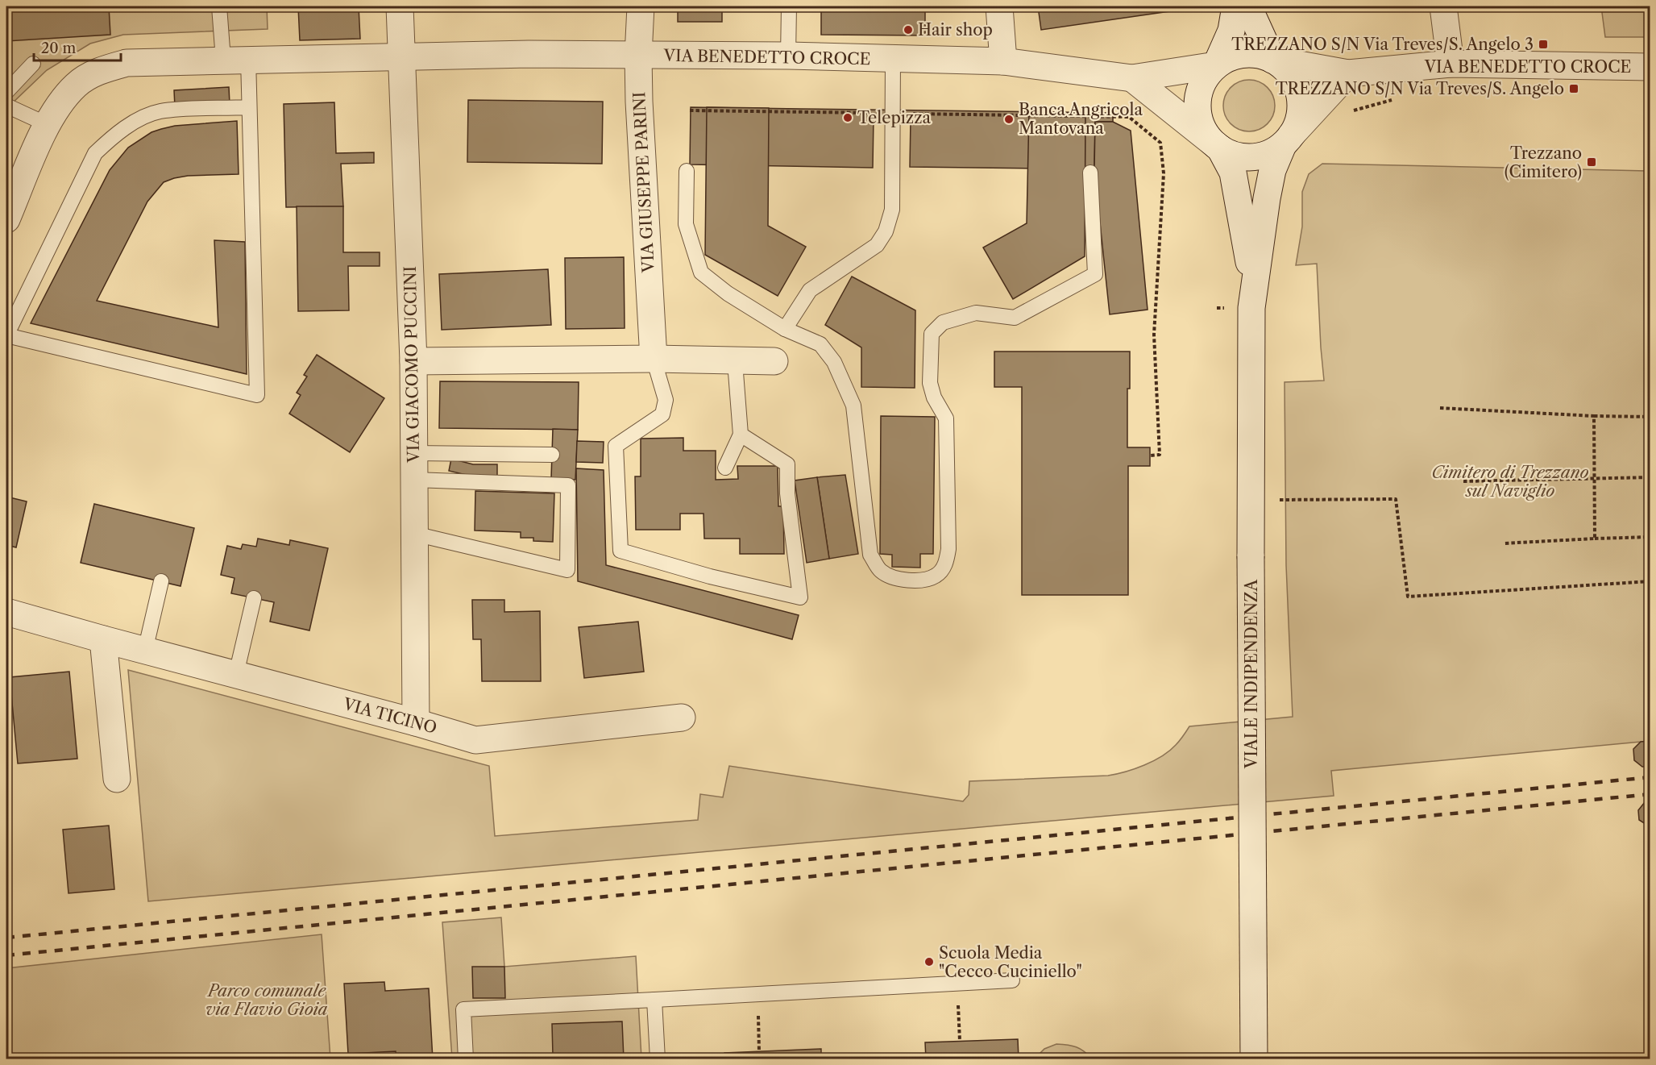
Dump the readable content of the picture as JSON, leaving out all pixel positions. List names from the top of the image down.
{
  "streets": {
    "street": [
      "VIA BENEDETTO CROCE",
      "VIA GIUSEPPE PARINI",
      "VIA GIACOMO PUCCINI",
      "VIALE INDIPENDENZA",
      "VIA TICINO"
    ]
  },
  "crossings": [
    ["VIA BENEDETTO CROCE", "VIA GIUSEPPE PARINI"],
    ["VIA BENEDETTO CROCE", "VIA GIACOMO PUCCINI"],
    ["VIA BENEDETTO CROCE", "VIALE INDIPENDENZA"],
    ["VIA GIACOMO PUCCINI", "VIA TICINO"]
  ],
  "parks": ["Cimitero di Trezzano sul Naviglio", "Parco comunale via Flavio Gioia"],
  "places": {
    "other": [
      "Hair shop",
      "Telepizza",
      "Banca Angricola Mantovana",
      "Scuola Media \"Cecco Cuciniello\""
    ],
    "transit": ["TREZZANO S/N Via Treves/S. Angelo 3", "TREZZANO S/N Via Treves/S. Angelo", "Trezzano (Cimitero)"]
  },
  "scale_bar": "20 m"
}
